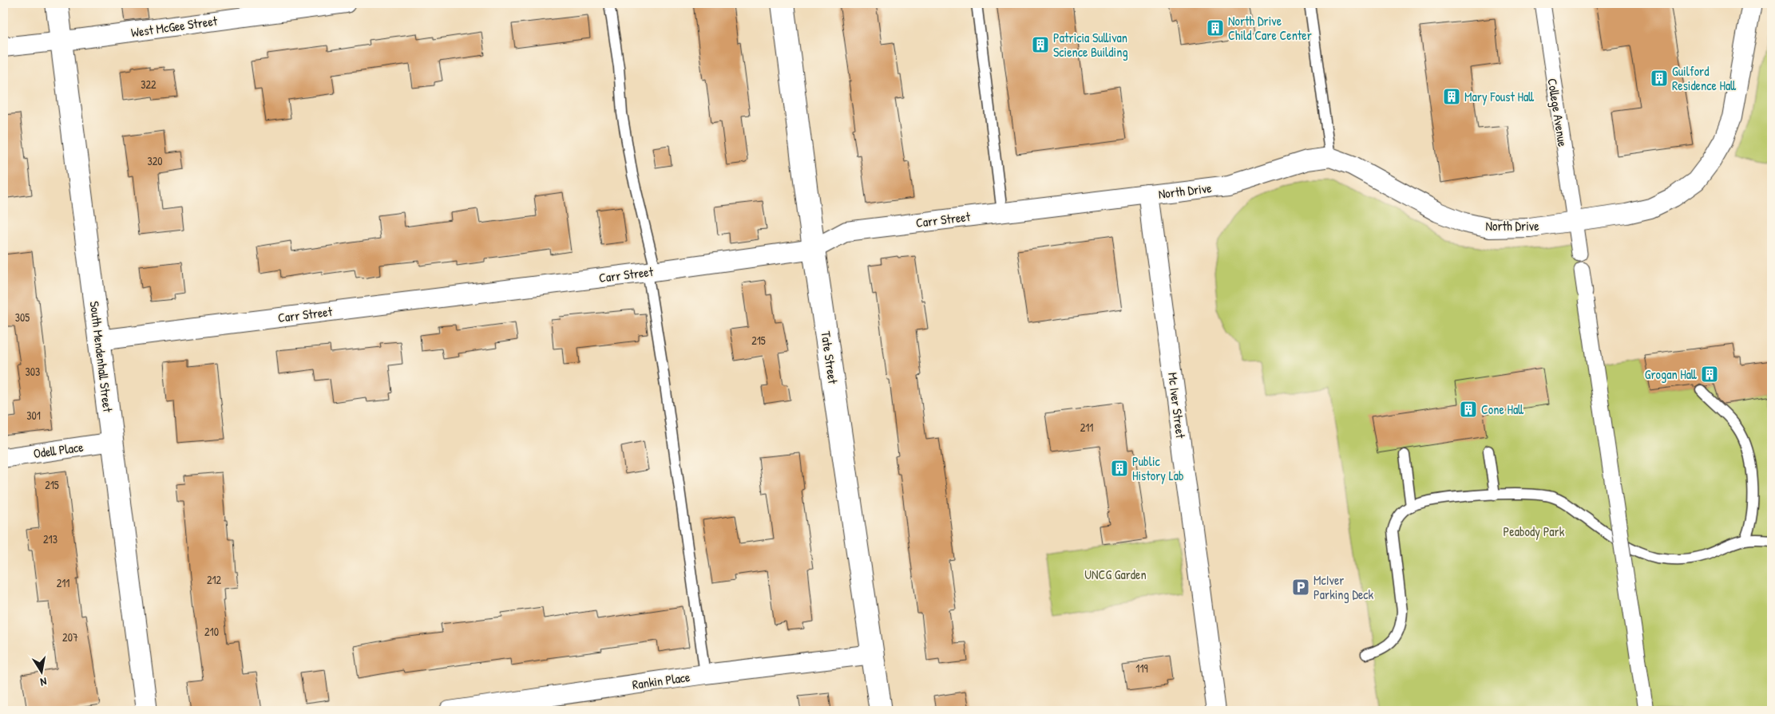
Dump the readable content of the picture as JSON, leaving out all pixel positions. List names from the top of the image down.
{
  "streets": {
    "street": [
      "West McGee Street",
      "College Avenue",
      "North Drive",
      "Carr Street",
      "South Mendenhall Street",
      "Tate Street",
      "Mc Iver Street",
      "Odell Place",
      "Rankin Place"
    ]
  },
  "crossings": [
    ["West McGee Street", "South Mendenhall Street"],
    ["College Avenue", "North Drive"],
    ["North Drive", "Carr Street"],
    ["North Drive", "Mc Iver Street"],
    ["Carr Street", "South Mendenhall Street"],
    ["Carr Street", "Tate Street"],
    ["Carr Street", "Mc Iver Street"],
    ["South Mendenhall Street", "Odell Place"],
    ["Tate Street", "Rankin Place"]
  ],
  "parks": ["Peabody Park", "UNCG Garden"],
  "places": {
    "building": [
      "North Drive Child Care Center",
      "Patricia Sullivan Science Building",
      "Guilford Residence Hall",
      "Mary Foust Hall",
      "Grogan Hall",
      "Cone Hall",
      "Public History Lab"
    ],
    "parking": ["McIver Parking Deck"]
  },
  "house_numbers": [
    "322",
    "320",
    "305",
    "215",
    "303",
    "301",
    "211",
    "215",
    "213",
    "212",
    "211",
    "210",
    "207",
    "119"
  ],
  "north": "bottom"
}
